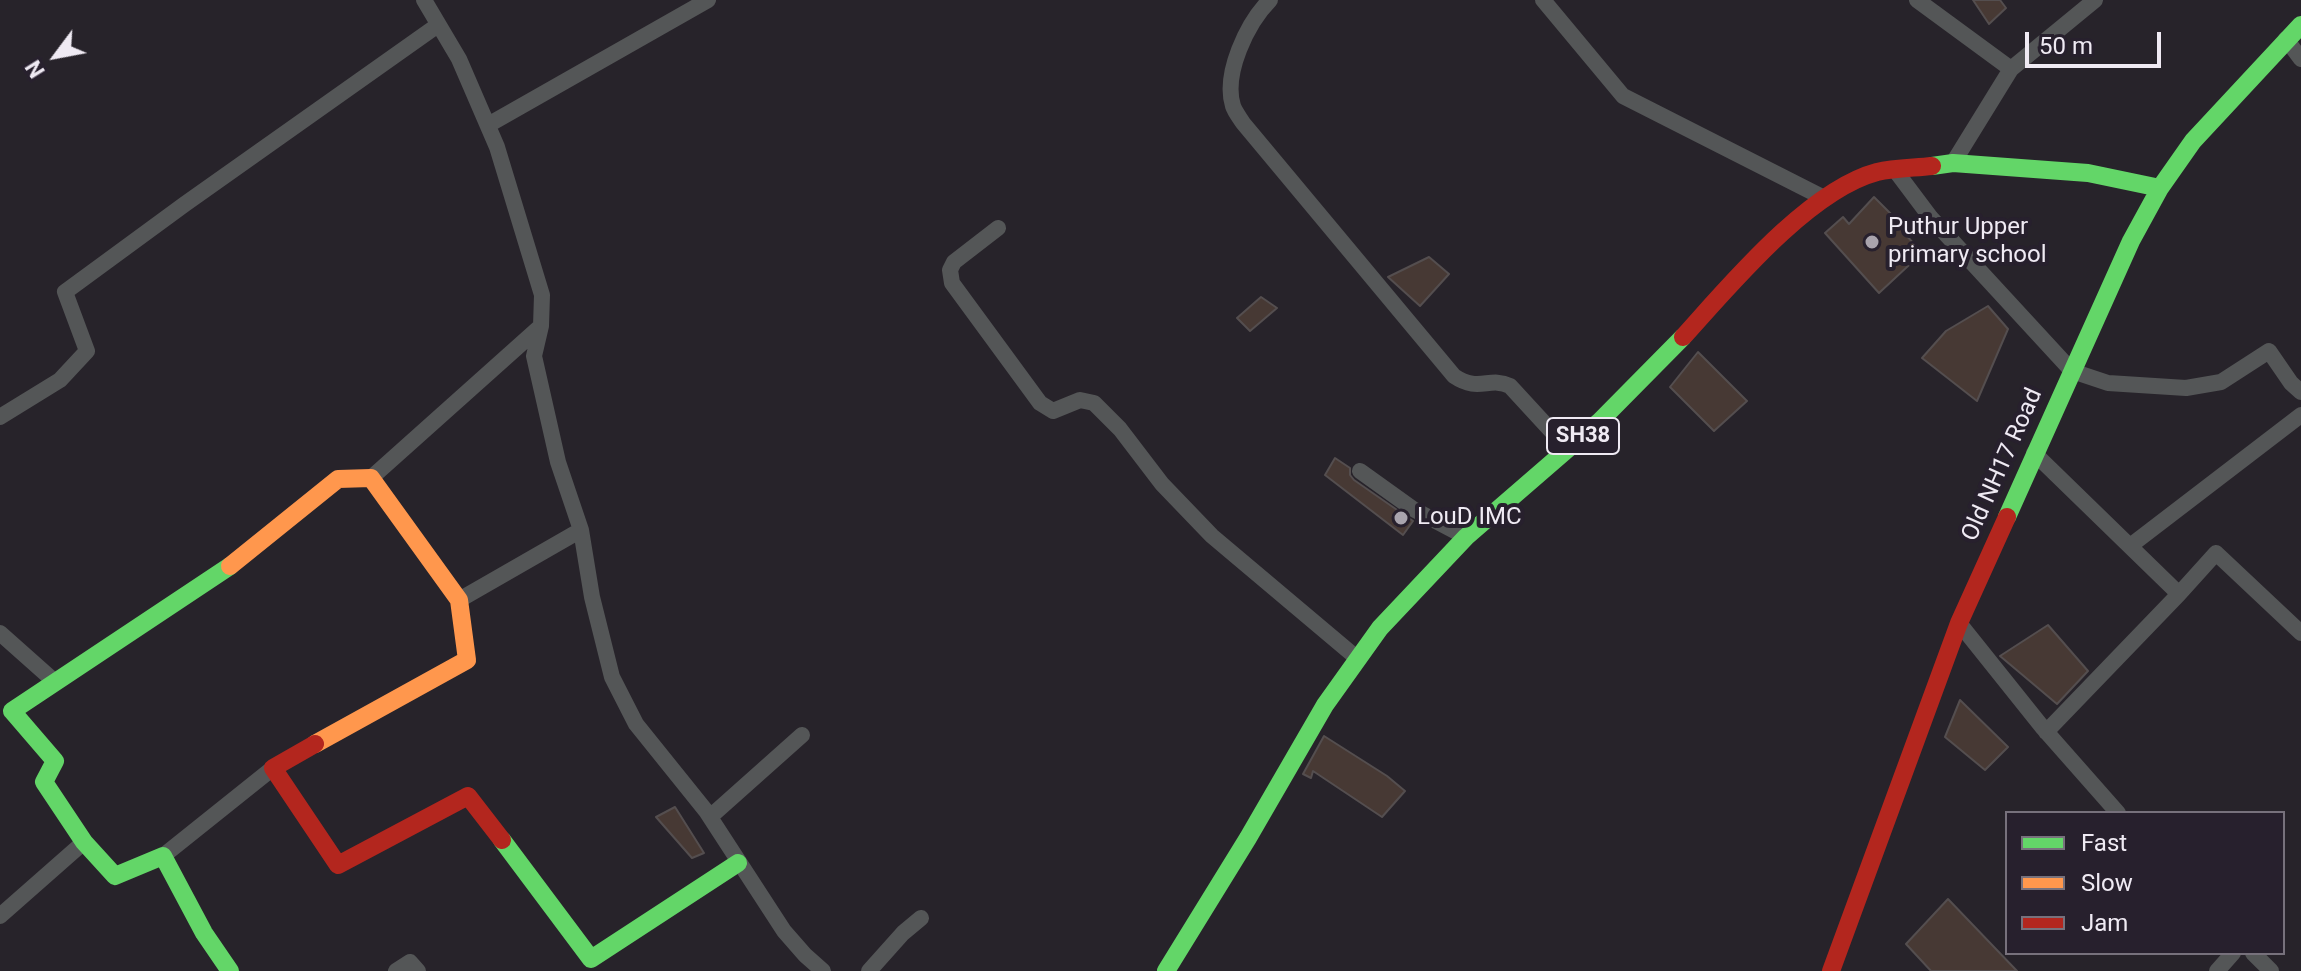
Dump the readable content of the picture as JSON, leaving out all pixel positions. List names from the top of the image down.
{
  "streets": {
    "main road": ["SH38", "Old NH17 Road"]
  },
  "crossings": [
    ["SH38", "Old NH17 Road"]
  ],
  "places": ["Puthur Upper primary school", "LouD IMC"],
  "legend": ["Fast", "Slow", "Jam"],
  "scale_bar": "50 m",
  "north": "bottom left"
}
